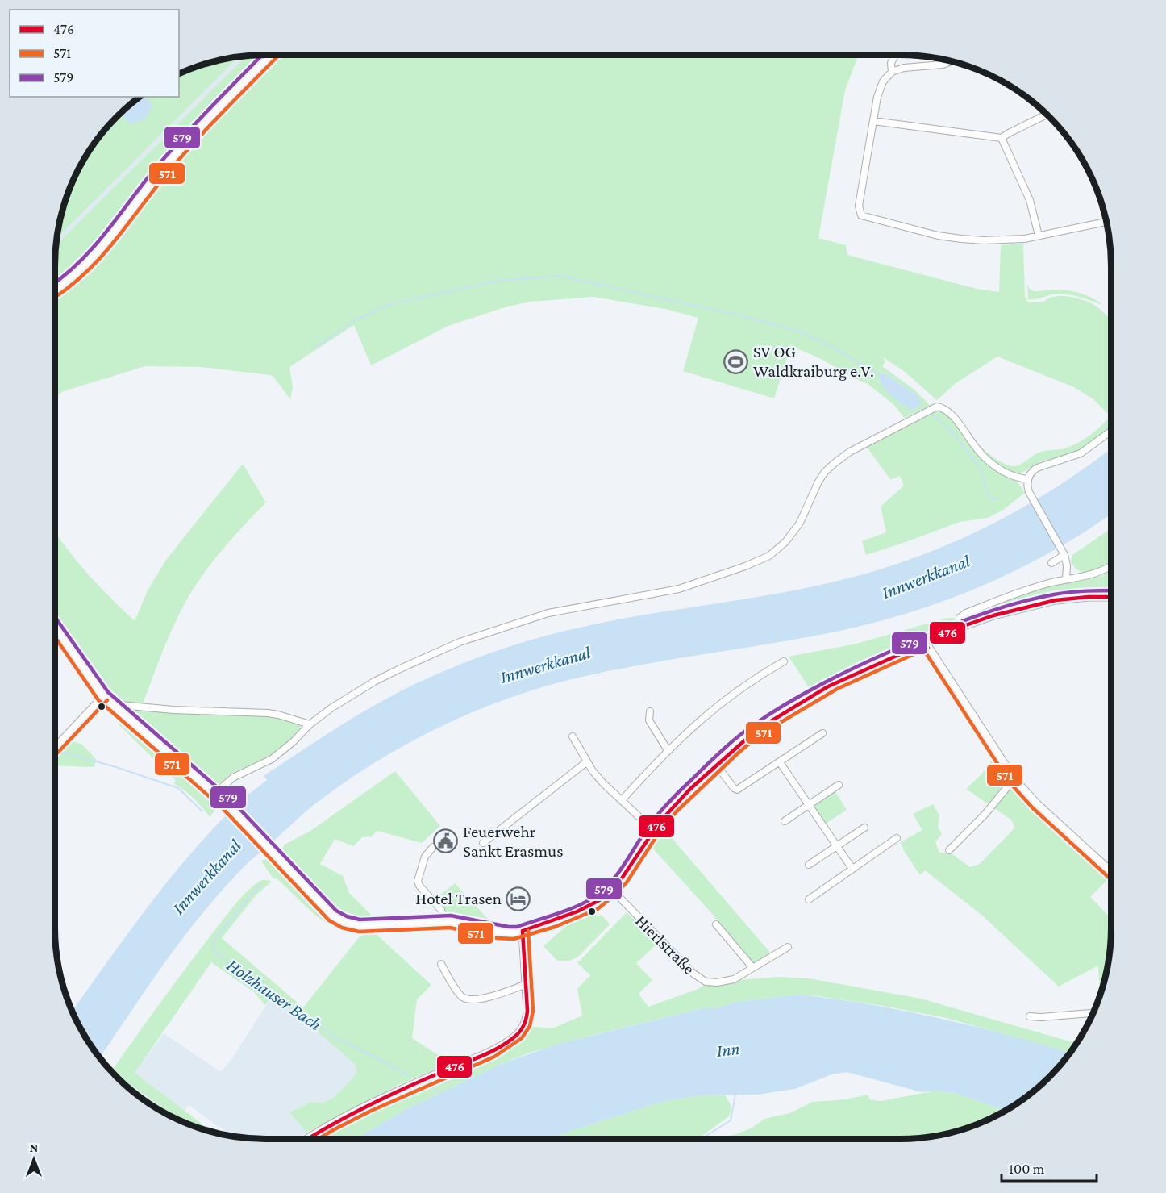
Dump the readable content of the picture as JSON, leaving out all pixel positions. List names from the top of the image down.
{
  "streets": {
    "street": ["Hierlstraße"]
  },
  "water": ["Innwerkkanal", "Holzhauser Bach", "Inn"],
  "places": {
    "sports": ["SV OG Waldkraiburg e.V."],
    "public building": ["Feuerwehr Sankt Erasmus"],
    "hotel": ["Hotel Trasen"]
  },
  "lines": ["transit line 571", "transit line 579", "transit line 476"],
  "legend": ["476", "571", "579"],
  "scale_bar": "100 m",
  "north": "top"
}
